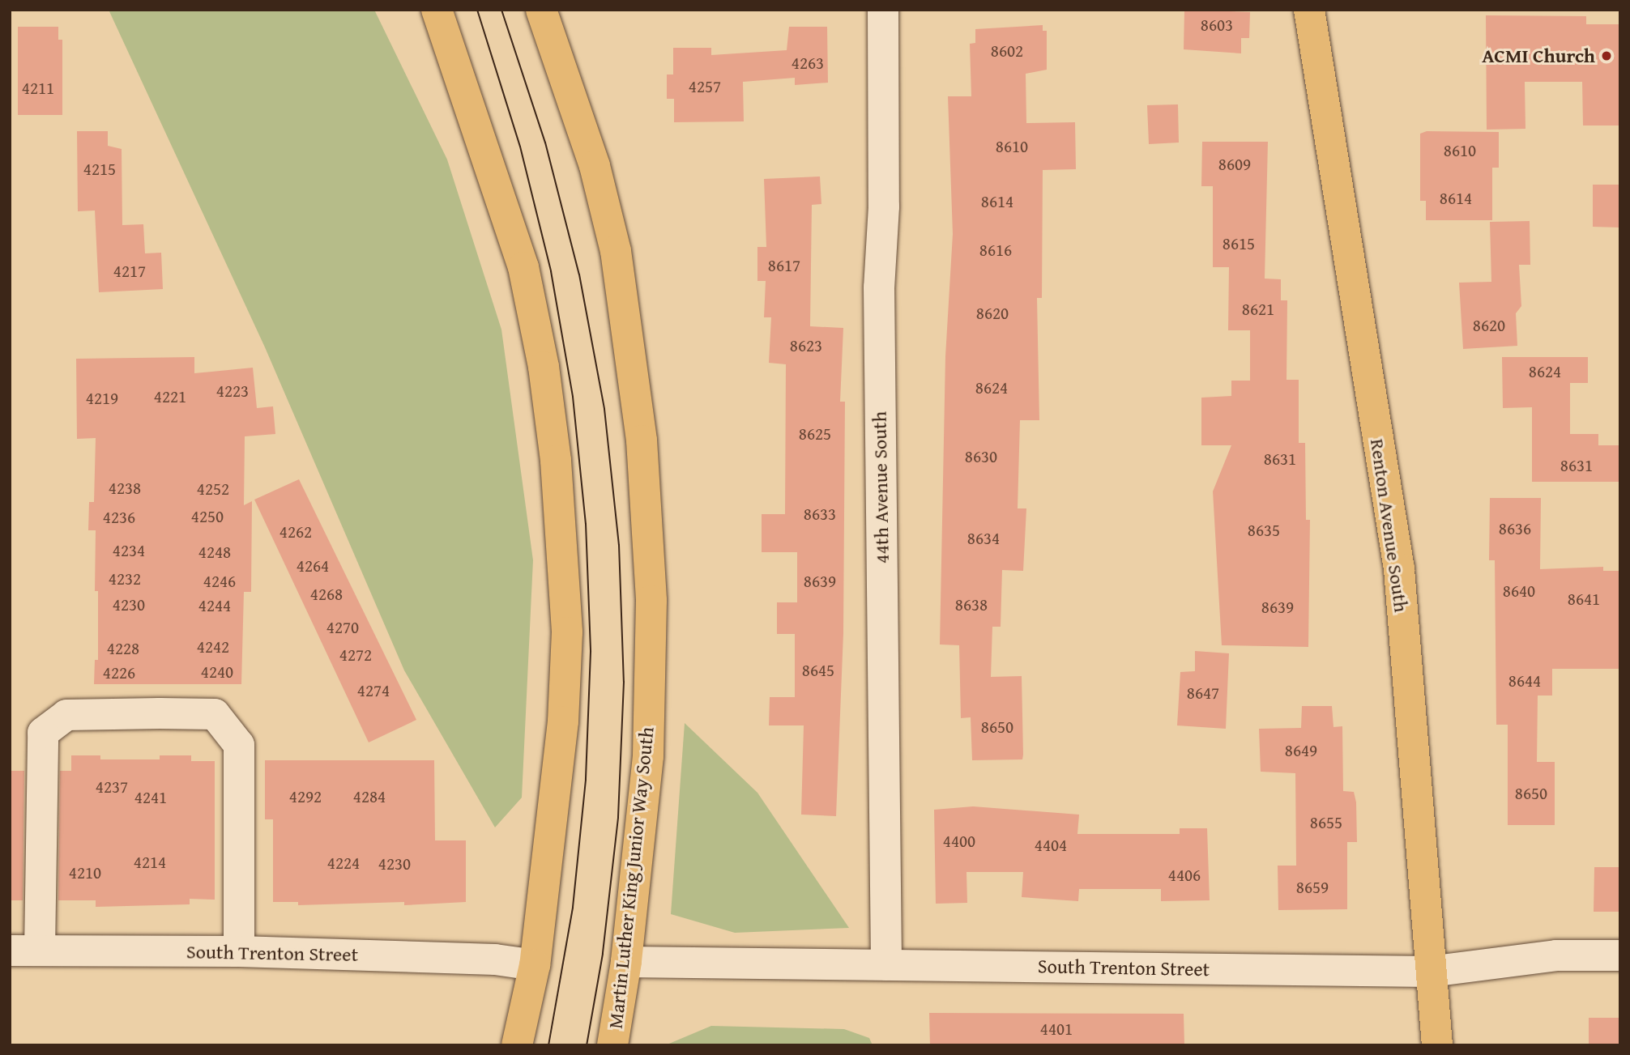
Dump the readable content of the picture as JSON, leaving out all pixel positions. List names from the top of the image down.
{
  "streets": {
    "main road": ["Renton Avenue South", "Martin Luther King Junior Way South"],
    "street": ["44th Avenue South", "South Trenton Street"]
  },
  "crossings": [
    ["44th Avenue South", "South Trenton Street"],
    ["Renton Avenue South", "South Trenton Street"],
    ["Martin Luther King Junior Way South", "South Trenton Street"]
  ],
  "places": ["ACMI Church"],
  "house_numbers": [
    "8603",
    "8602",
    "4263",
    "4257",
    "4211",
    "8610",
    "8610",
    "8609",
    "4215",
    "8614",
    "8614",
    "8615",
    "8616",
    "8617",
    "4217",
    "8621",
    "8620",
    "8620",
    "8623",
    "8624",
    "8624",
    "4223",
    "4221",
    "4219",
    "8625",
    "8630",
    "8631",
    "8631",
    "4238",
    "4252",
    "8633",
    "4250",
    "4236",
    "8636",
    "8635",
    "4262",
    "8634",
    "4234",
    "4248",
    "4264",
    "4232",
    "4246",
    "8639",
    "8640",
    "4268",
    "8641",
    "4230",
    "8638",
    "4244",
    "8639",
    "4270",
    "4242",
    "4228",
    "4272",
    "8645",
    "4240",
    "4226",
    "8644",
    "4274",
    "8647",
    "8650",
    "8649",
    "4237",
    "8650",
    "4292",
    "4284",
    "4241",
    "8655",
    "4400",
    "4404",
    "4214",
    "4224",
    "4230",
    "4210",
    "4406",
    "8659",
    "4401"
  ]
}
